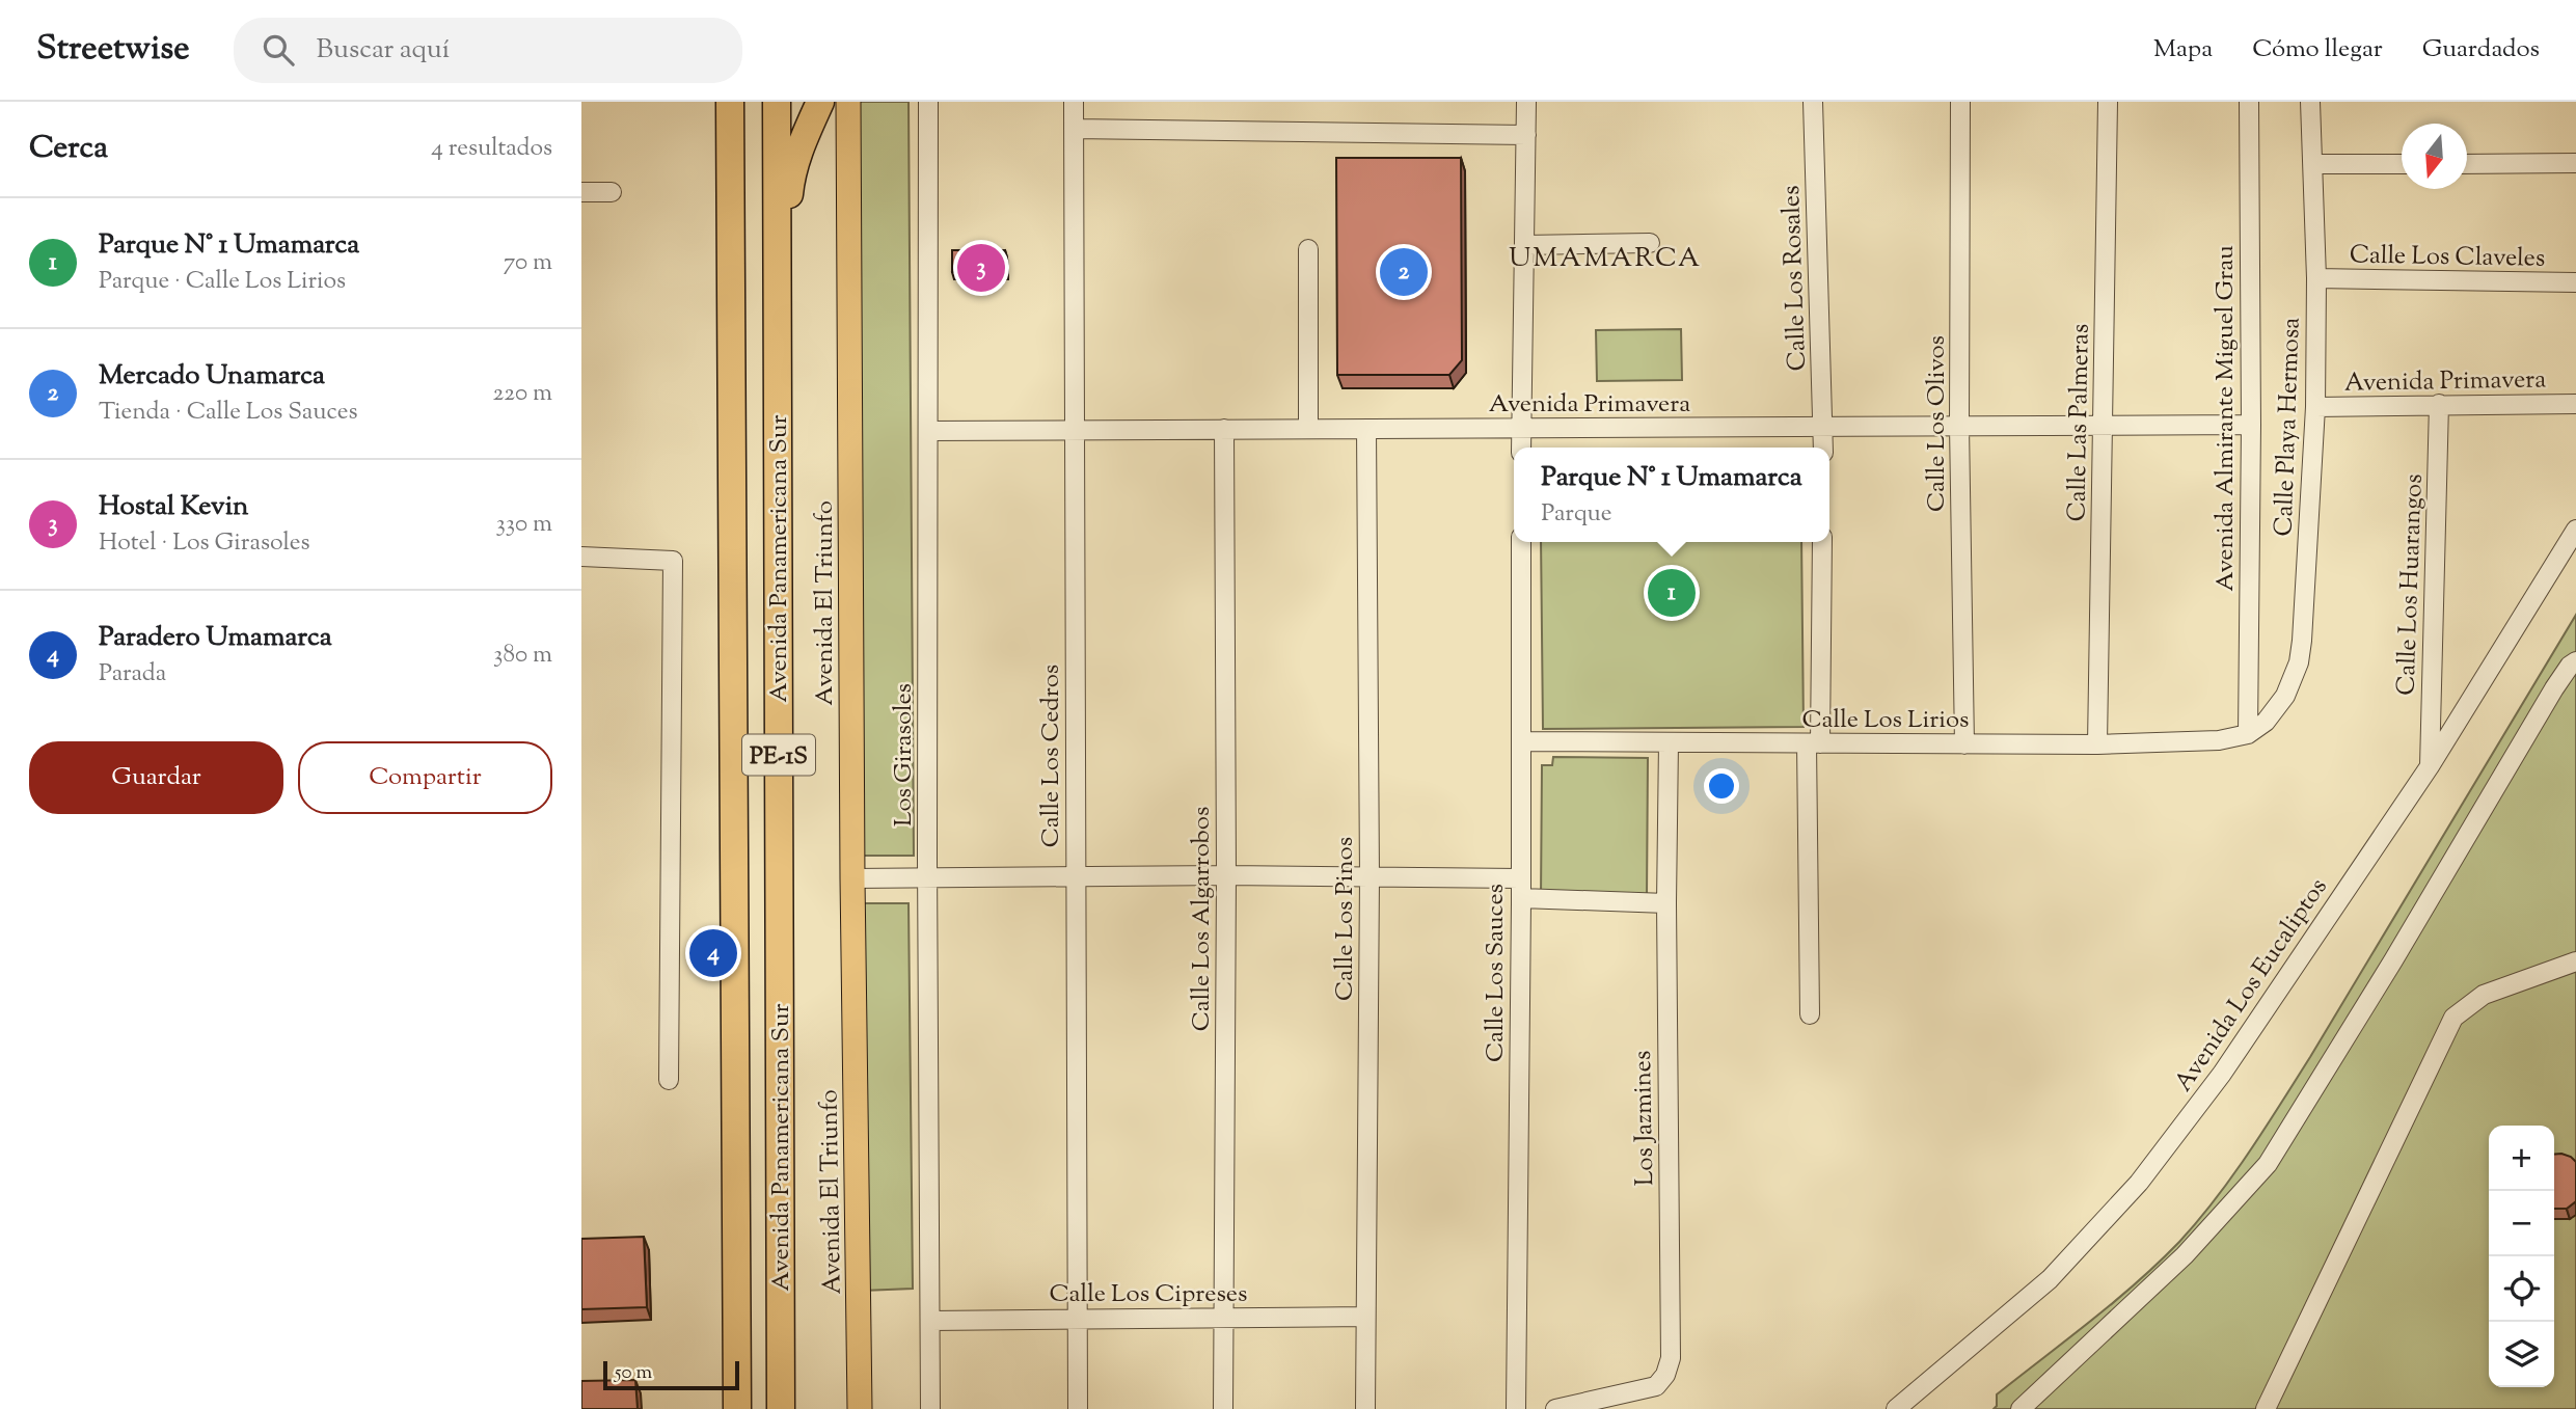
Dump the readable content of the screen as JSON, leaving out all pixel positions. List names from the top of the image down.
{
  "streets": {
    "highway": ["Avenida Panamericana Sur", "PE-1S"],
    "main road": ["Avenida El Triunfo"],
    "street": [
      "Calle Los Claveles",
      "Calle Los Rosales",
      "Avenida Primavera",
      "Avenida Almirante Miguel Grau",
      "Calle Las Palmeras",
      "Calle Los Olivos",
      "Calle Playa Hermosa",
      "Calle Los Huarangos",
      "Calle Los Lirios",
      "Los Girasoles",
      "Calle Los Cedros",
      "Calle Los Algarrobos",
      "Calle Los Pinos",
      "Calle Los Sauces",
      "Avenida Los Eucaliptos",
      "Los Jazmines",
      "Calle Los Cipreses"
    ]
  },
  "crossings": [
    ["Calle Los Claveles", "Calle Playa Hermosa"],
    ["Calle Los Rosales", "Avenida Primavera"],
    ["Avenida Primavera", "Avenida Almirante Miguel Grau"],
    ["Avenida Primavera", "Calle Las Palmeras"],
    ["Avenida Primavera", "Calle Los Olivos"],
    ["Avenida Primavera", "Calle Playa Hermosa"],
    ["Avenida Primavera", "Calle Los Huarangos"],
    ["Avenida Primavera", "Los Girasoles"],
    ["Avenida Primavera", "Calle Los Cedros"],
    ["Avenida Primavera", "Calle Los Algarrobos"],
    ["Avenida Primavera", "Calle Los Pinos"],
    ["Avenida Almirante Miguel Grau", "Calle Playa Hermosa"],
    ["Avenida Almirante Miguel Grau", "Calle Los Lirios"],
    ["Calle Las Palmeras", "Calle Los Lirios"],
    ["Calle Los Olivos", "Calle Los Lirios"],
    ["Calle Playa Hermosa", "Calle Los Lirios"],
    ["Calle Los Huarangos", "Avenida Los Eucaliptos"],
    ["Calle Los Lirios", "Calle Los Sauces"],
    ["Calle Los Lirios", "Los Jazmines"],
    ["Los Girasoles", "Calle Los Cipreses"],
    ["Calle Los Cedros", "Calle Los Cipreses"],
    ["Calle Los Algarrobos", "Calle Los Cipreses"],
    ["Calle Los Pinos", "Calle Los Cipreses"]
  ],
  "districts": ["UMAMARCA"],
  "scale_bar": "50 m",
  "north": "bottom",
  "page": {
    "header": "Streetwise",
    "search": "Buscar aquí",
    "nav": ["Mapa", "Cómo llegar", "Guardados"],
    "heading": ["Cerca", "4 resultados"],
    "list": [
      {
        "mark": "1",
        "name": "Parque N° 1 Umamarca",
        "note": "Parque · Calle Los Lirios",
        "value": "70 m"
      },
      {
        "mark": "2",
        "name": "Mercado Unamarca",
        "note": "Tienda · Calle Los Sauces",
        "value": "220 m"
      },
      {
        "mark": "3",
        "name": "Hostal Kevin",
        "note": "Hotel · Los Girasoles",
        "value": "330 m"
      },
      {
        "mark": "4",
        "name": "Paradero Umamarca",
        "note": "Parada",
        "value": "380 m"
      }
    ],
    "pins": [
      "3",
      "2",
      "1",
      "4"
    ],
    "popup": ["Parque N° 1 Umamarca", "Parque"],
    "buttons": ["Guardar", "Compartir"],
    "map_buttons": ["+", "−"],
    "scale": "50 m"
  }
}
